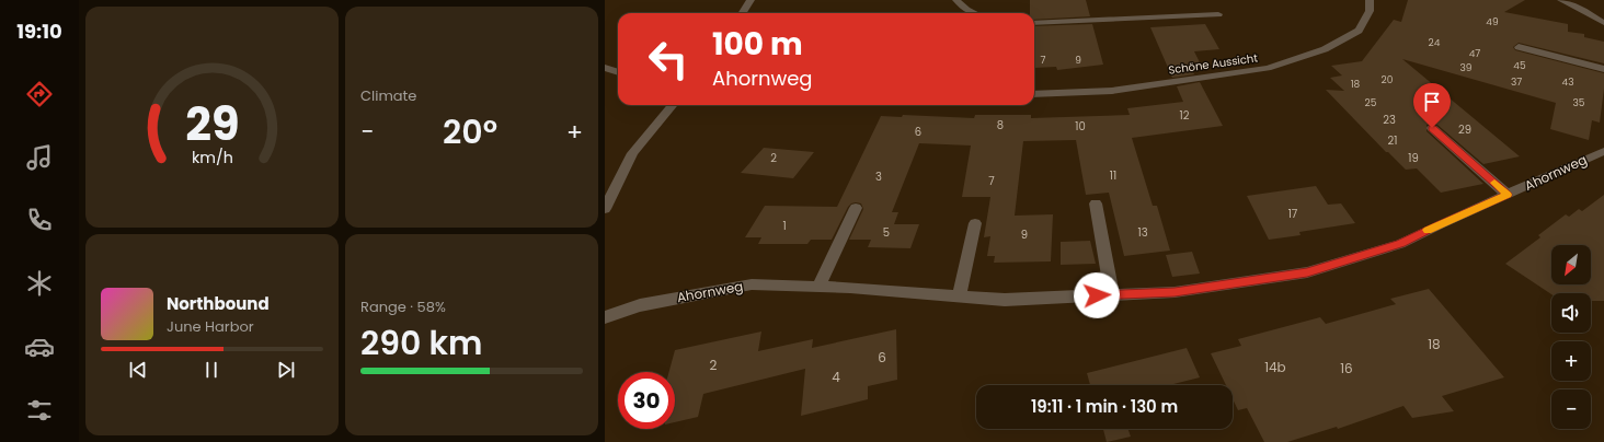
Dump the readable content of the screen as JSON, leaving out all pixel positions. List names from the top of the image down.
{
  "streets": {
    "street": ["Schöne Aussicht", "Ahornweg"]
  },
  "house_numbers": [
    "49",
    "24",
    "47",
    "7",
    "9",
    "45",
    "39",
    "20",
    "37",
    "43",
    "18",
    "25",
    "35",
    "12",
    "23",
    "8",
    "10",
    "29",
    "6",
    "21",
    "2",
    "19",
    "11",
    "3",
    "7",
    "17",
    "1",
    "5",
    "13",
    "9",
    "18",
    "6",
    "2",
    "14b",
    "16",
    "4"
  ],
  "north": "bottom left",
  "page": {
    "tabs": "19:10",
    "tile": [
      "Climate",
      ["Range · 58%", "290 km"]
    ],
    "turn": ["100 m", "Ahornweg"],
    "heat": ["−", "20°", "+"],
    "map_buttons": ["+", "−"],
    "song": ["Northbound", "June Harbor"],
    "limit": "30",
    "trip": "19:11 · 1 min · 130 m",
    "gauge": ["29", "km/h"]
  }
}
